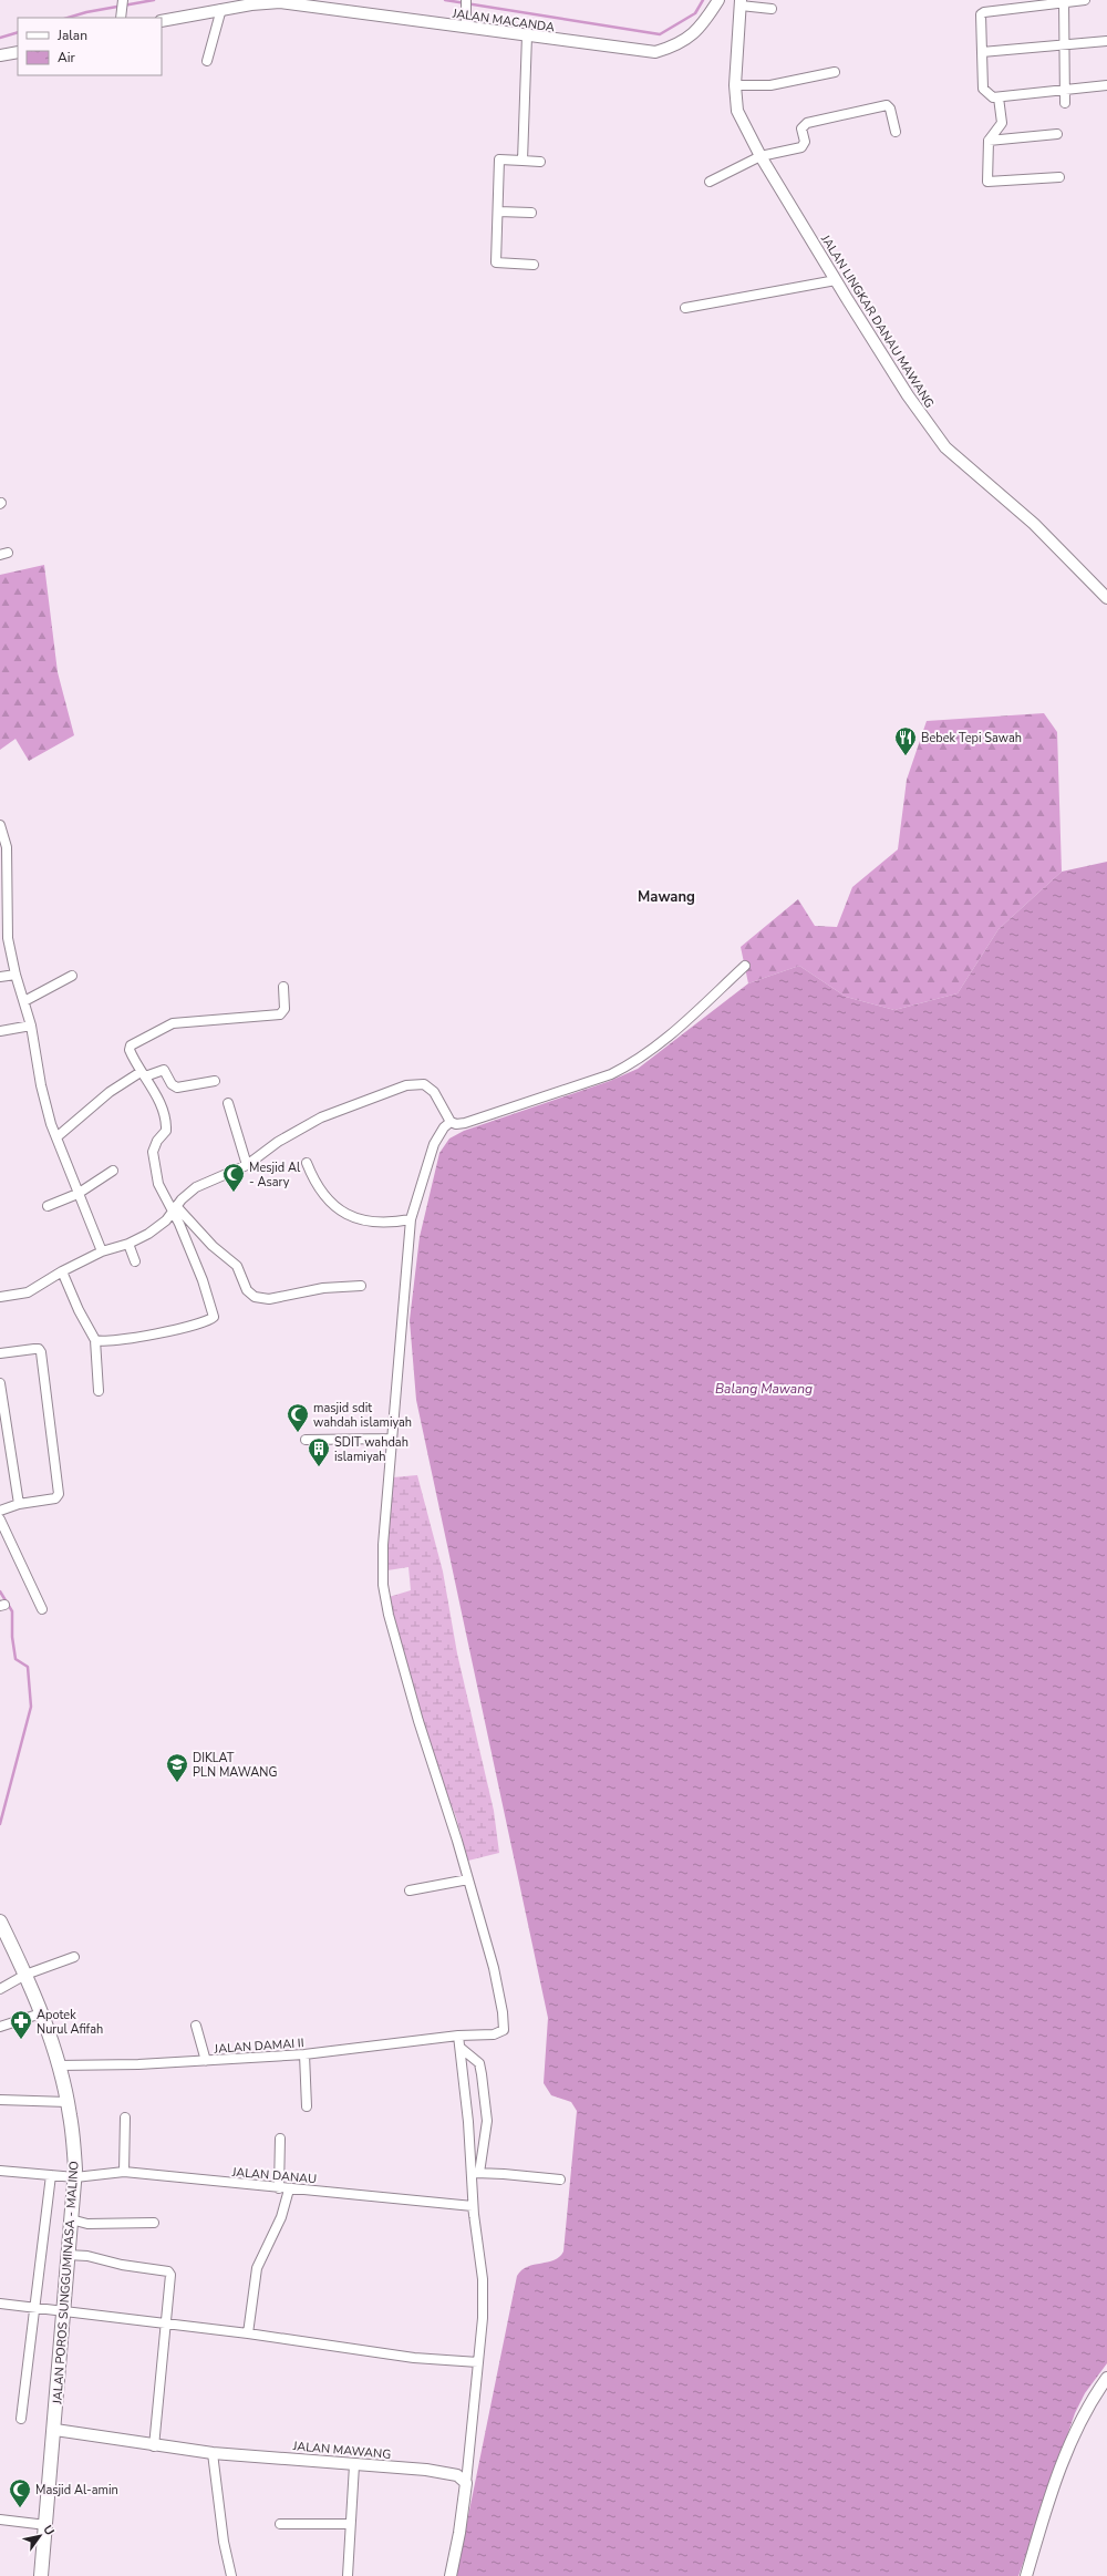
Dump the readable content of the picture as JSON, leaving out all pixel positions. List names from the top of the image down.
{
  "streets": {
    "main road": ["JALAN POROS SUNGGUMINASA - MALINO"],
    "street": [
      "JALAN MACANDA",
      "JALAN LINGKAR DANAU MAWANG",
      "JALAN DAMAI II",
      "JALAN DANAU",
      "JALAN MAWANG"
    ]
  },
  "crossings": [
    ["JALAN DAMAI II", "JALAN POROS SUNGGUMINASA - MALINO"],
    ["JALAN DANAU", "JALAN POROS SUNGGUMINASA - MALINO"],
    ["JALAN POROS SUNGGUMINASA - MALINO", "JALAN MAWANG"]
  ],
  "districts": ["Mawang"],
  "water": ["Balang Mawang"],
  "places": {
    "restaurant": ["Bebek Tepi Sawah"],
    "mosque": ["Mesjid Al - Asary", "masjid sdit wahdah islamiyah", "Masjid Al-amin"],
    "building": ["SDIT wahdah islamiyah"],
    "school or university": ["DIKLAT PLN MAWANG"],
    "pharmacy": ["Apotek Nurul Afifah"]
  },
  "legend": ["Jalan", "Air"],
  "north": "top right"
}
